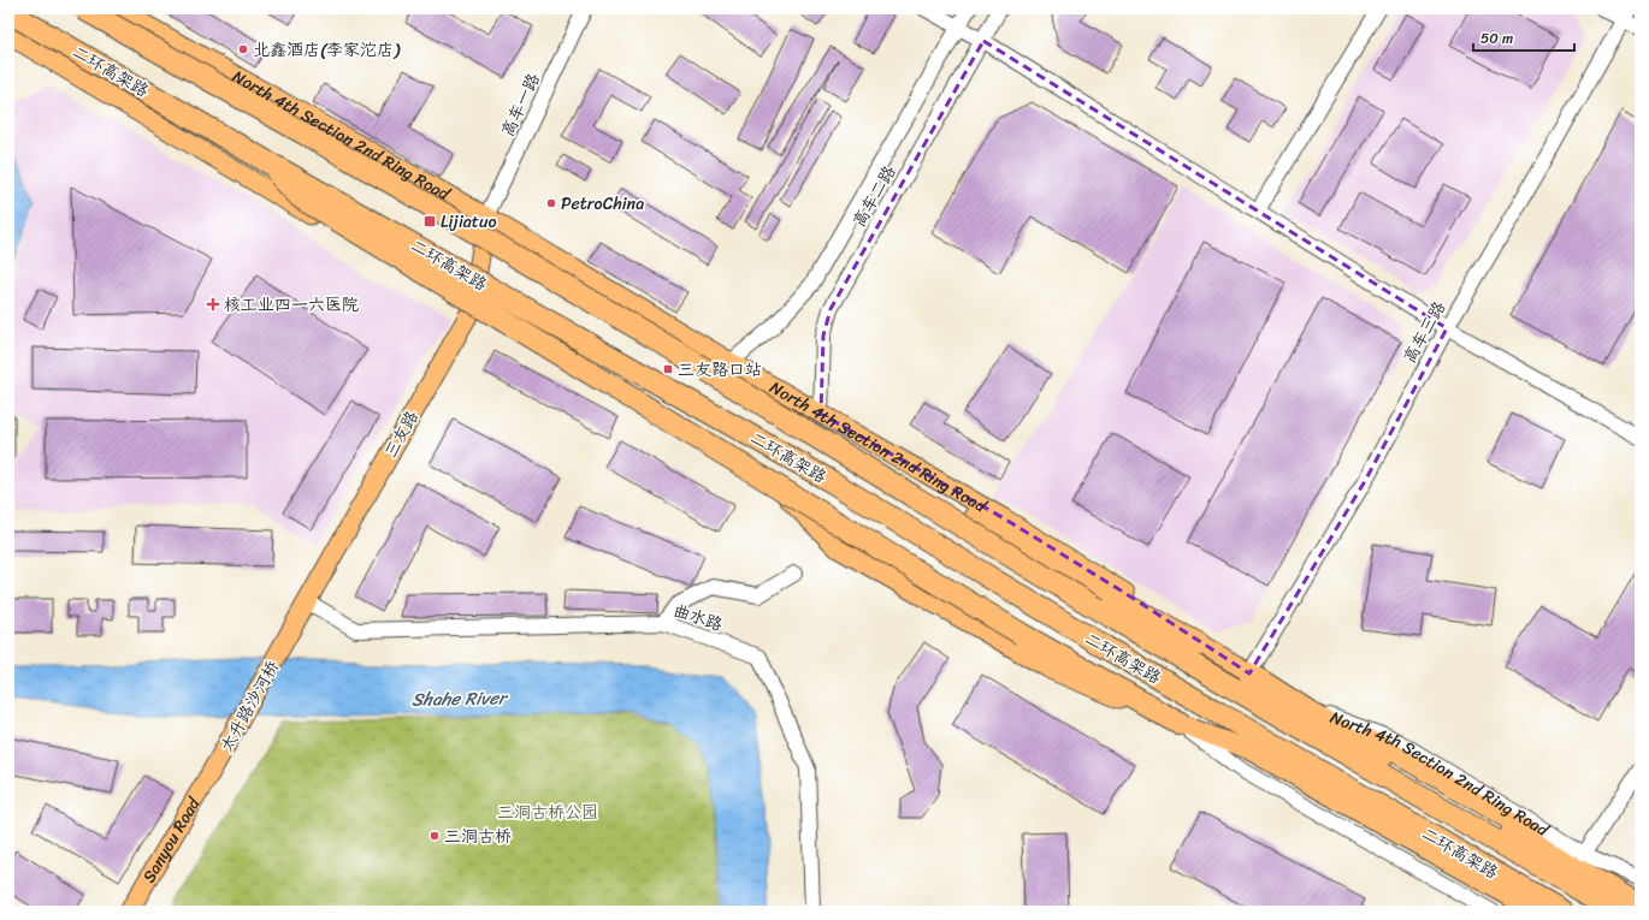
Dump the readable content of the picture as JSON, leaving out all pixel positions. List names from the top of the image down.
{
  "streets": {
    "highway": ["二环高架路"],
    "main road": [
      "North 4th Section 2nd Ring Road",
      "三友路",
      "太升路沙河桥",
      "Sanyou Road"
    ],
    "street": [
      "高车一路",
      "高车二路",
      "高车三路",
      "曲水路"
    ]
  },
  "crossings": [
    ["高车一路", "North 4th Section 2nd Ring Road"],
    ["高车一路", "三友路"],
    ["North 4th Section 2nd Ring Road", "高车二路"],
    ["North 4th Section 2nd Ring Road", "高车三路"],
    ["North 4th Section 2nd Ring Road", "三友路"],
    ["三友路", "曲水路"],
    ["三友路", "太升路沙河桥"],
    ["太升路沙河桥", "Sanyou Road"]
  ],
  "water": ["Shahe River"],
  "parks": ["三洞古桥公园"],
  "places": {
    "other": ["北鑫酒店(李家沱店)", "PetroChina", "三洞古桥"],
    "transit": ["Lijiatuo", "三友路口站"],
    "health": ["核工业四一六医院"]
  },
  "scale_bar": "50 m"
}
